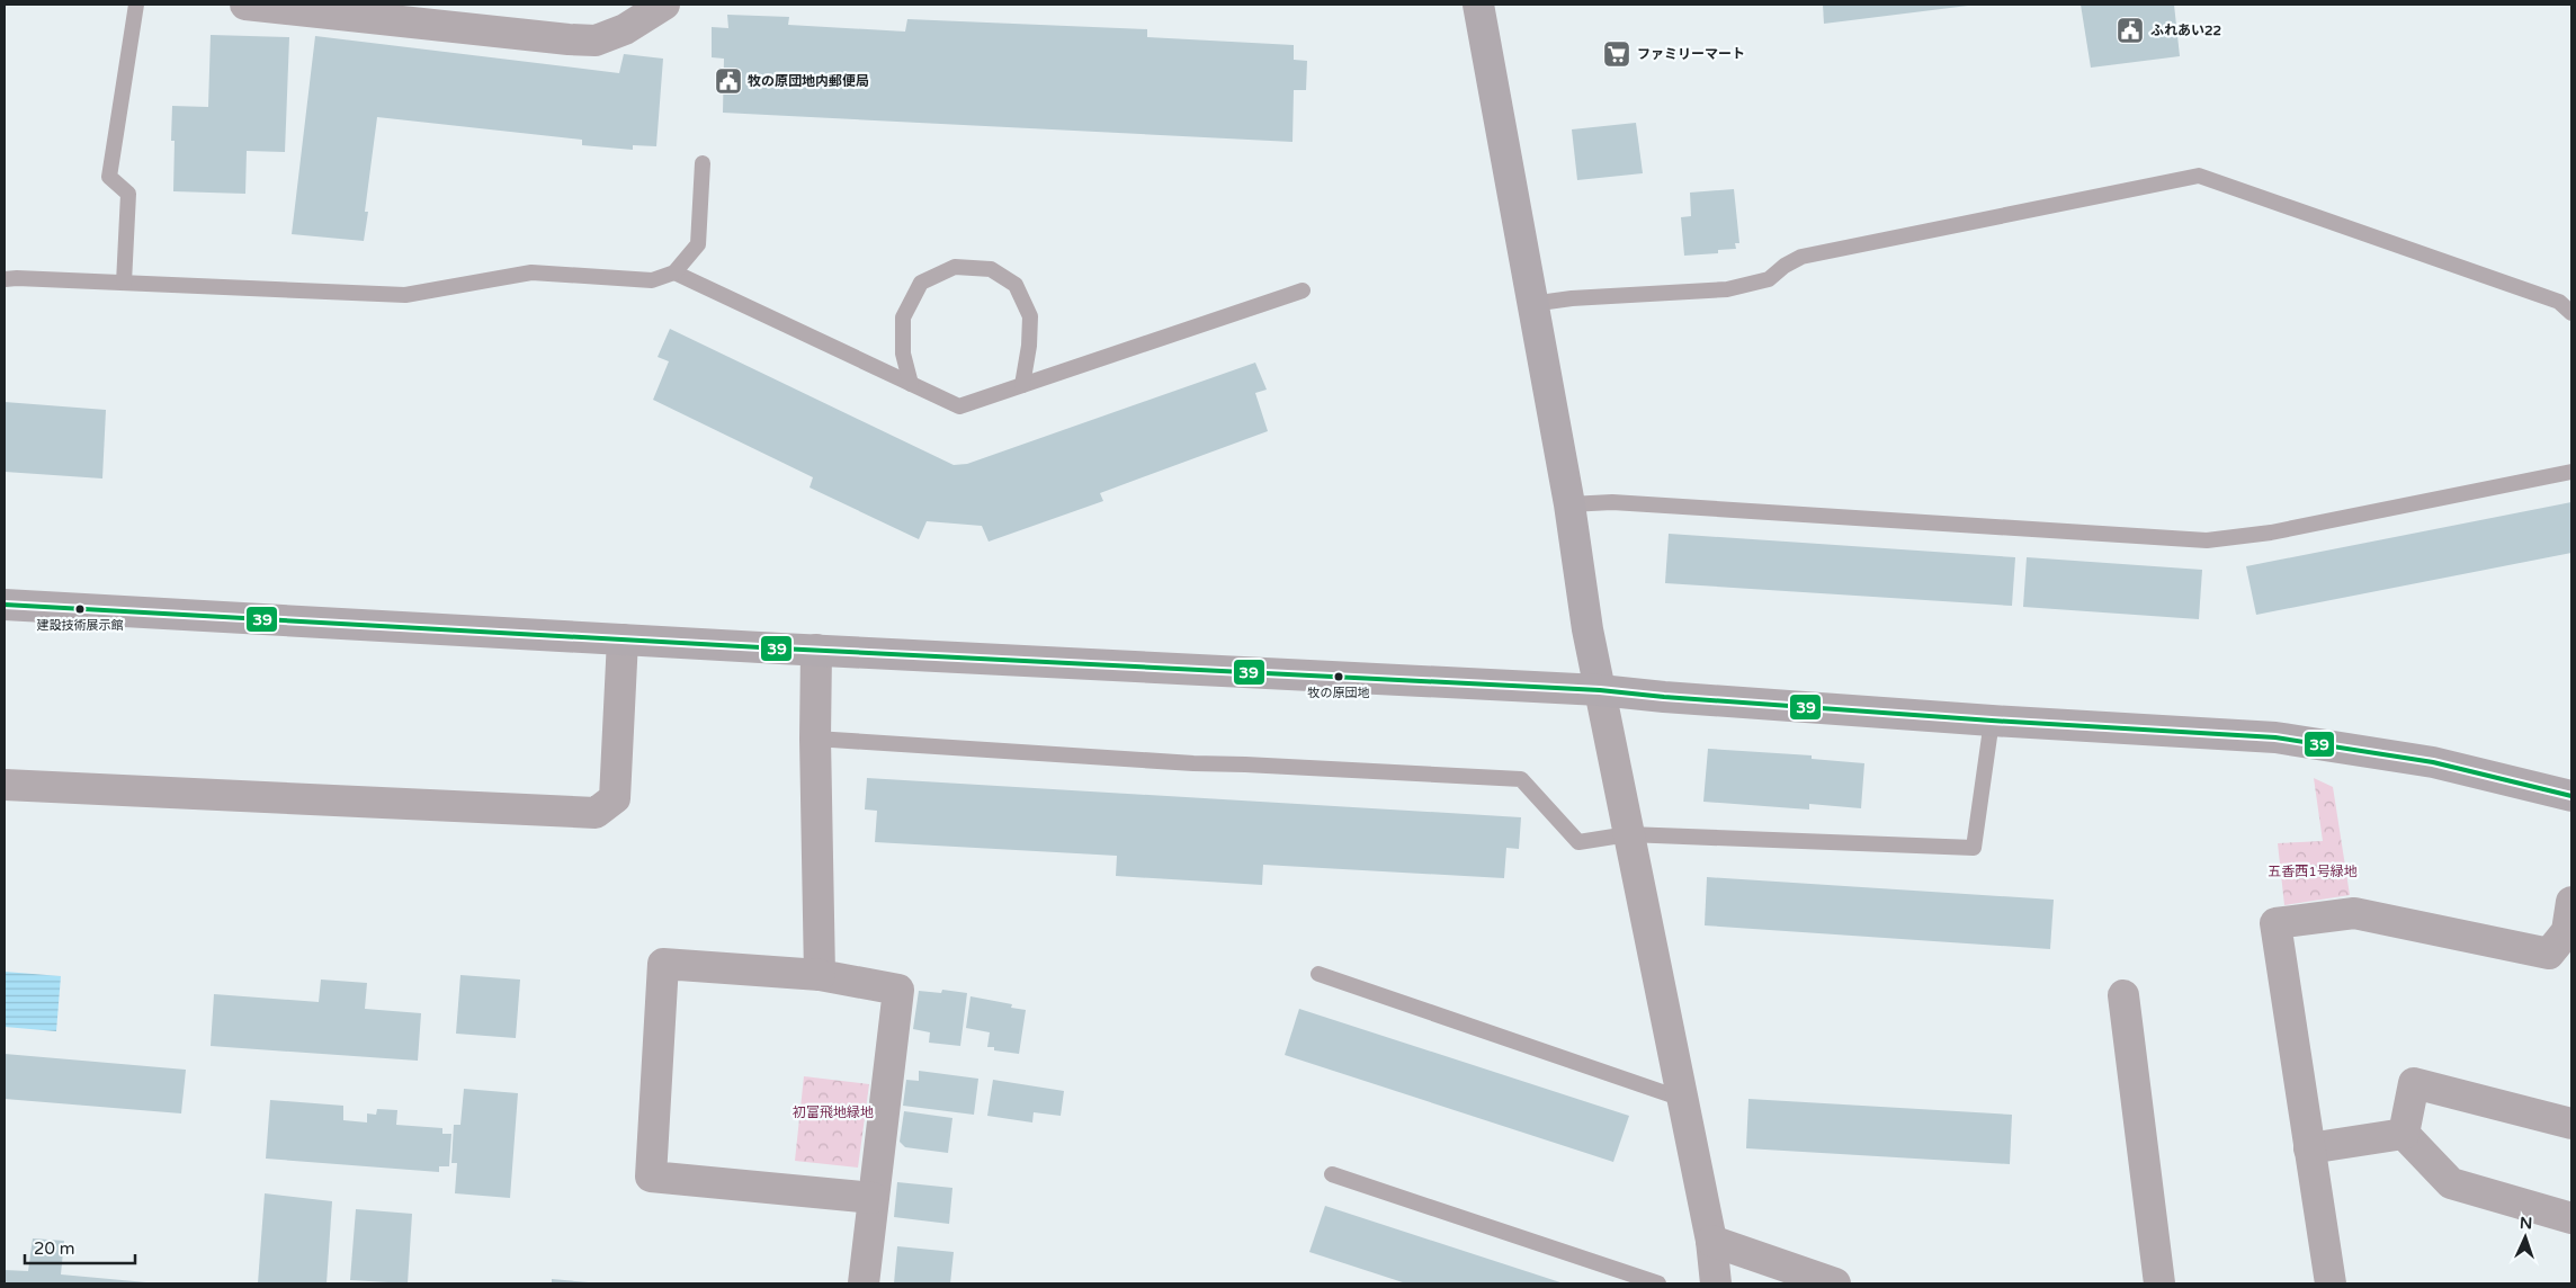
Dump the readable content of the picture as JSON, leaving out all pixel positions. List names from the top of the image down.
{
  "parks": ["五香西1号緑地", "初富飛地緑地"],
  "places": {
    "public building": ["ふれあい22", "牧の原団地内郵便局"],
    "supermarket": ["ファミリーマート"],
    "other": ["建設技術展示館", "牧の原団地"]
  },
  "lines": ["transit line 39"],
  "scale_bar": "20 m",
  "north": "top"
}
